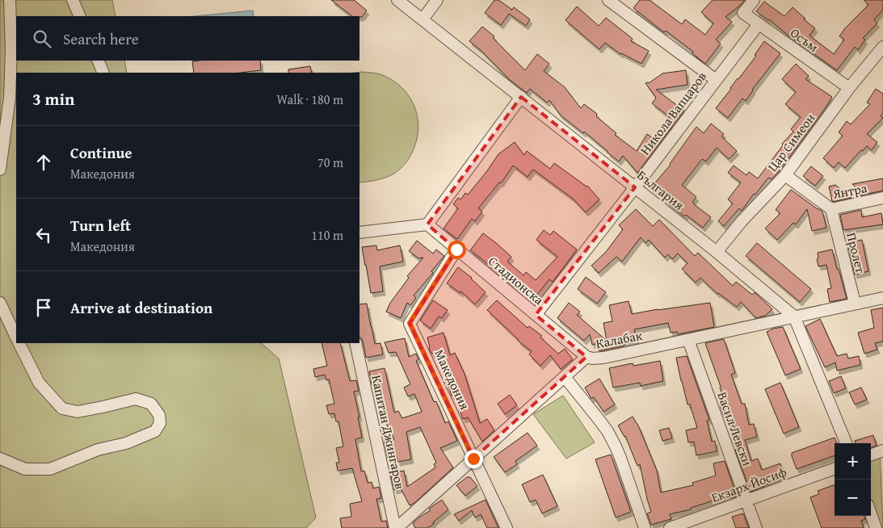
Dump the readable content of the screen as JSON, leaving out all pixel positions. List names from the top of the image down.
{
  "streets": {
    "street": [
      "Осъм",
      "Никола Вапцаров",
      "Цар Симеон",
      "България",
      "Янтра",
      "Пролет",
      "Стадионска",
      "Калабак",
      "Македония",
      "Васил Левски",
      "Капитан Джингаров",
      "Екзарх Йосиф"
    ]
  },
  "crossings": [
    ["Осъм", "Никола Вапцаров"],
    ["Осъм", "Цар Симеон"],
    ["Никола Вапцаров", "България"],
    ["Никола Вапцаров", "Стадионска"],
    ["Цар Симеон", "България"],
    ["Цар Симеон", "Янтра"],
    ["България", "Калабак"],
    ["Янтра", "Пролет"],
    ["Пролет", "Калабак"],
    ["Стадионска", "Калабак"],
    ["Стадионска", "Македония"],
    ["Калабак", "Македония"],
    ["Калабак", "Васил Левски"],
    ["Калабак", "Капитан Джингаров"],
    ["Васил Левски", "Екзарх Йосиф"]
  ],
  "page": {
    "search": "Search here",
    "heading": ["3 min", "Walk · 180 m"],
    "list": [
      ["Continue", "Македония", "70 m"],
      ["Turn left", "Македония", "110 m"],
      "Arrive at destination"
    ],
    "map_buttons": ["+", "−"]
  }
}
